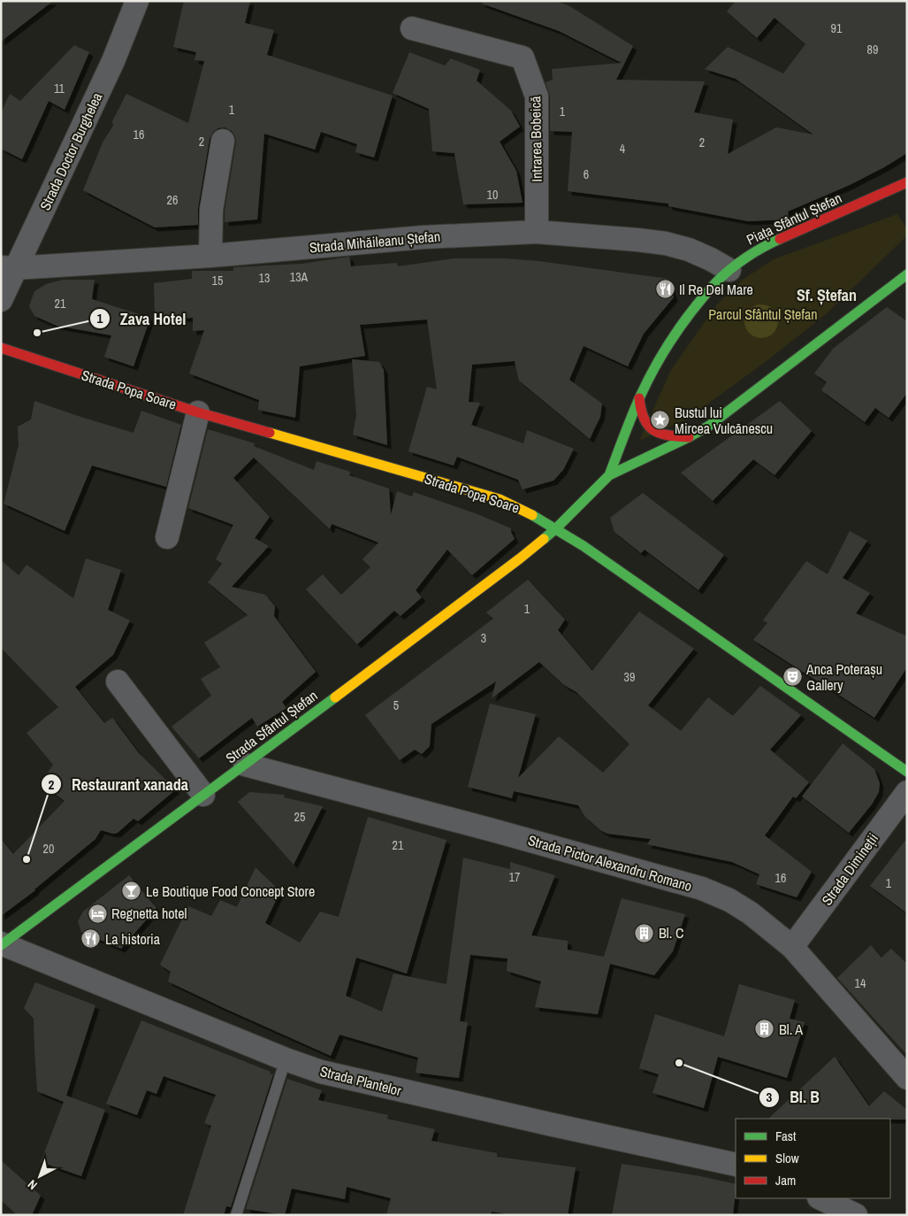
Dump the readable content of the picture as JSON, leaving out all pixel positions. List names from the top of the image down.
{
  "streets": {
    "street": [
      "Intrarea Bobeică",
      "Strada Doctor Burghelea",
      "Piața Sfântul Ștefan",
      "Strada Mihăileanu Ștefan",
      "Strada Popa Soare",
      "Strada Sfântul Ștefan",
      "Strada Pictor Alexandru Romano",
      "Strada Dimineții",
      "Strada Plantelor"
    ]
  },
  "crossings": [
    ["Intrarea Bobeică", "Strada Mihăileanu Ștefan"],
    ["Strada Doctor Burghelea", "Strada Mihăileanu Ștefan"],
    ["Piața Sfântul Ștefan", "Strada Mihăileanu Ștefan"],
    ["Piața Sfântul Ștefan", "Strada Popa Soare"],
    ["Piața Sfântul Ștefan", "Strada Sfântul Ștefan"],
    ["Strada Popa Soare", "Strada Sfântul Ștefan"],
    ["Strada Sfântul Ștefan", "Strada Pictor Alexandru Romano"],
    ["Strada Sfântul Ștefan", "Strada Plantelor"],
    ["Strada Pictor Alexandru Romano", "Strada Dimineții"]
  ],
  "districts": ["Sf. Ștefan"],
  "parks": ["Parcul Sfântul Ștefan"],
  "places": {
    "restaurant": ["Il Re Del Mare", "La historia"],
    "other": ["Zava Hotel", "Restaurant xanada", "Bl. B"],
    "place": ["Bustul lui Mircea Vulcănescu"],
    "theatre": ["Anca Poterașu Gallery"],
    "bar": ["Le Boutique Food Concept Store"],
    "hotel": ["Regnetta hotel"],
    "building": ["Bl. C", "Bl. A"]
  },
  "house_numbers": [
    "91",
    "89",
    "11",
    "1",
    "1",
    "16",
    "2",
    "2",
    "4",
    "6",
    "10",
    "26",
    "13A",
    "13",
    "15",
    "21",
    "1",
    "3",
    "39",
    "5",
    "25",
    "21",
    "20",
    "17",
    "16",
    "1",
    "14"
  ],
  "legend": ["Fast", "Slow", "Jam"],
  "north": "bottom left"
}
